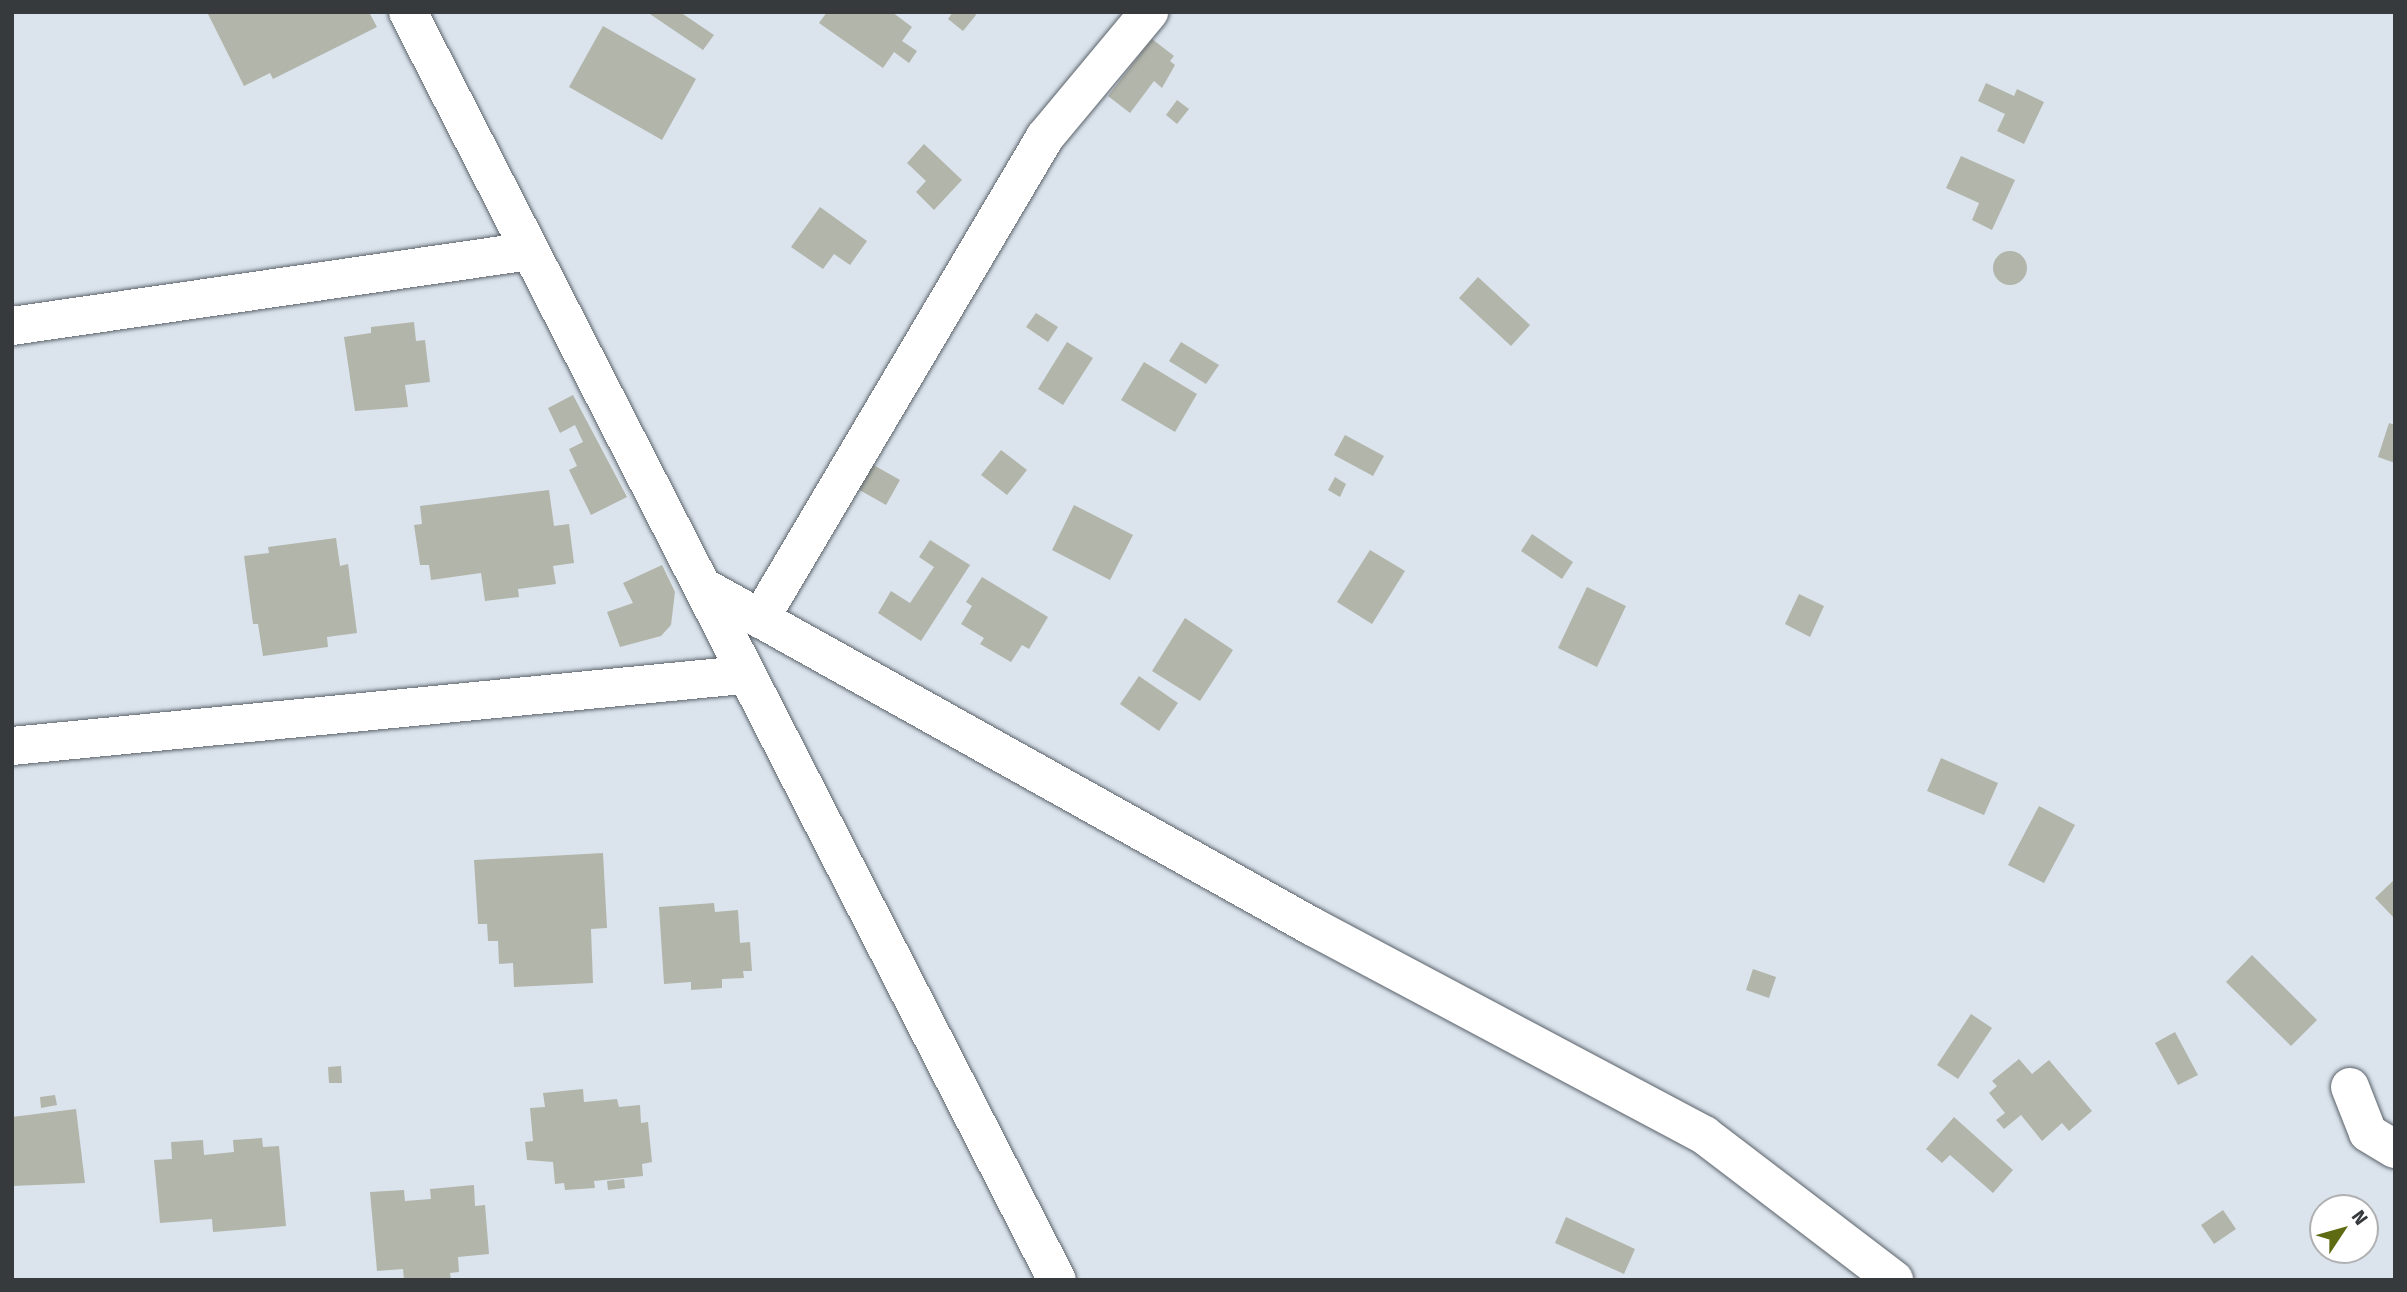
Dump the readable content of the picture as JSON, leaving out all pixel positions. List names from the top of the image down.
{
  "north": "top right"
}
